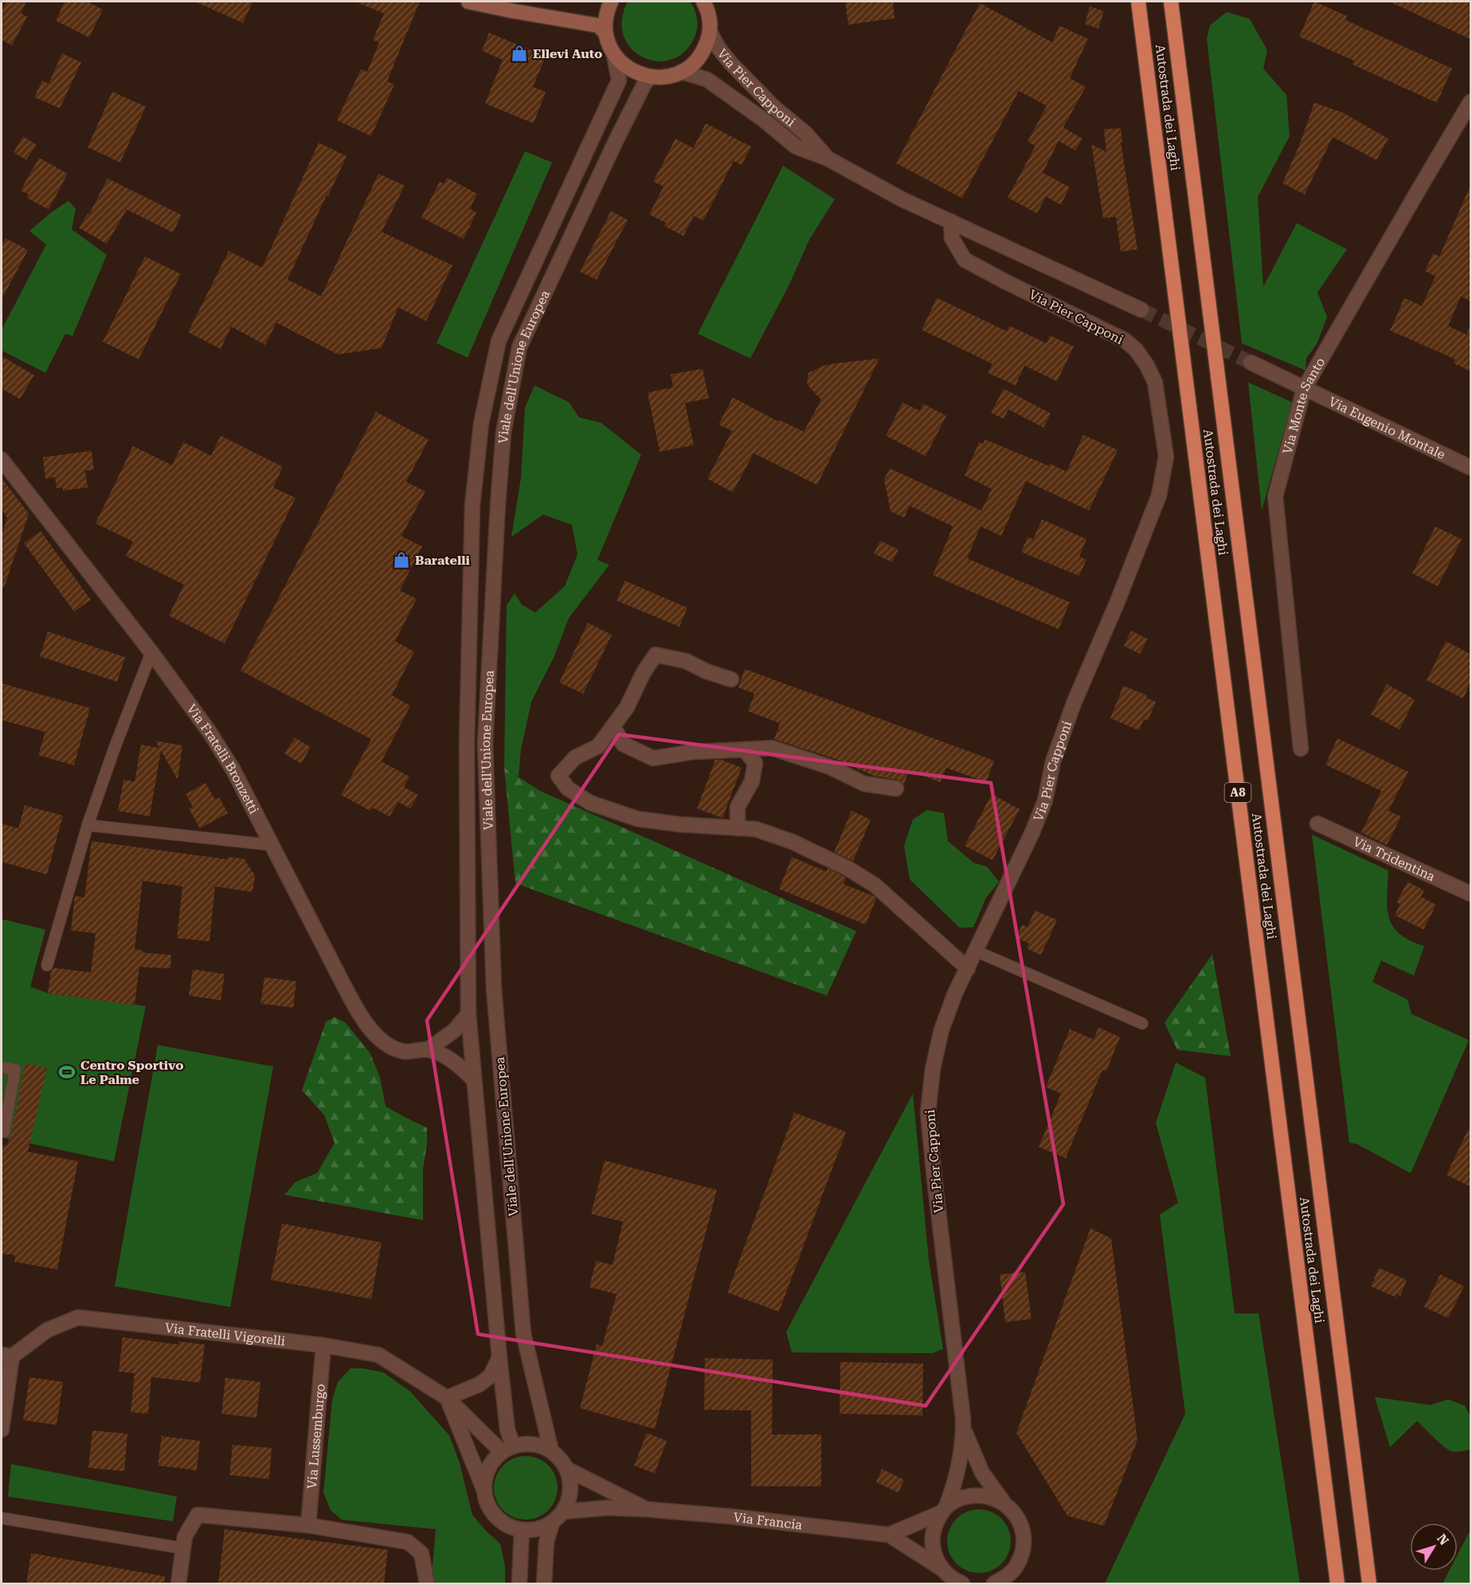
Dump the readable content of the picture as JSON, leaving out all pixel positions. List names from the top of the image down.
{
  "streets": {
    "highway": ["Autostrada dei Laghi", "A8"],
    "street": [
      "Via Pier Capponi",
      "Viale dell'Unione Europea",
      "Via Monte Santo",
      "Via Eugenio Montale",
      "Via Fratelli Bronzetti",
      "Via Tridentina",
      "Via Fratelli Vigorelli",
      "Via Lussemburgo",
      "Via Francia"
    ]
  },
  "crossings": [
    ["Via Pier Capponi", "Via Francia"],
    ["Viale dell'Unione Europea", "Via Fratelli Bronzetti"],
    ["Viale dell'Unione Europea", "Via Fratelli Vigorelli"],
    ["Viale dell'Unione Europea", "Via Francia"],
    ["Via Monte Santo", "Via Eugenio Montale"],
    ["Via Fratelli Vigorelli", "Via Lussemburgo"],
    ["Via Fratelli Vigorelli", "Via Francia"]
  ],
  "places": {
    "shop": ["Ellevi Auto", "Baratelli"],
    "sports": ["Centro Sportivo Le Palme"]
  },
  "north": "top right"
}
